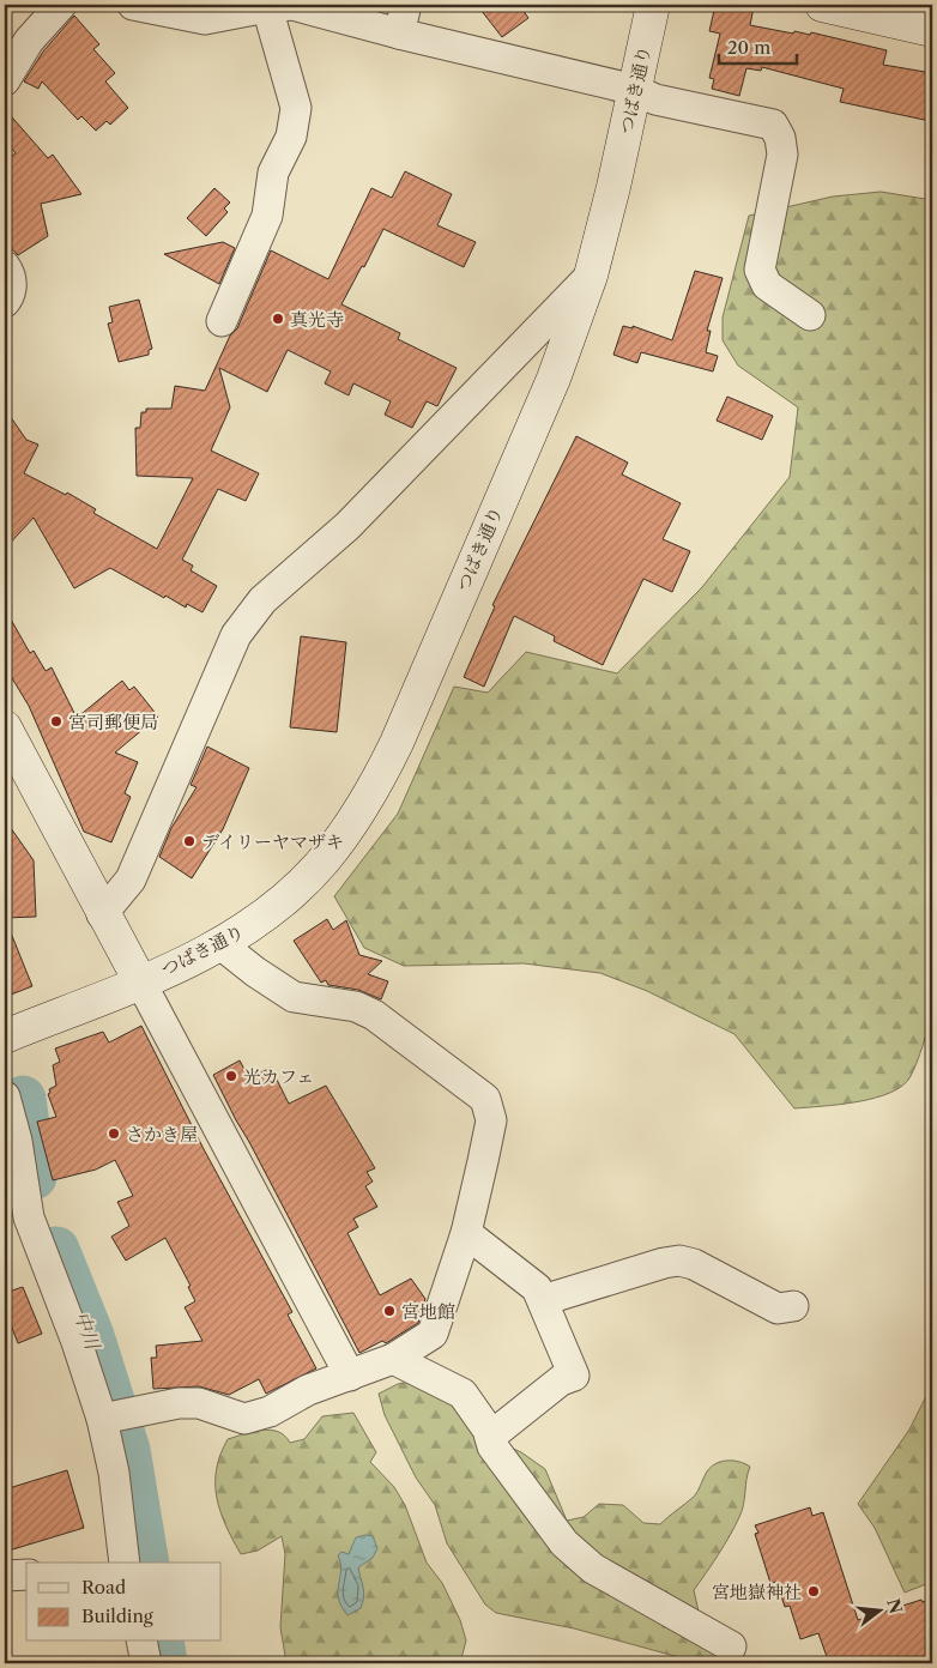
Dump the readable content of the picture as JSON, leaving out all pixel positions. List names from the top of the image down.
{
  "streets": {
    "main road": ["つばき通り"]
  },
  "water": ["中川"],
  "places": [
    "真光寺",
    "宮司郵便局",
    "デイリーヤマザキ",
    "光カフェ",
    "さかき屋",
    "宮地館",
    "宮地嶽神社"
  ],
  "legend": ["Road", "Building"],
  "scale_bar": "20 m",
  "north": "right"
}
